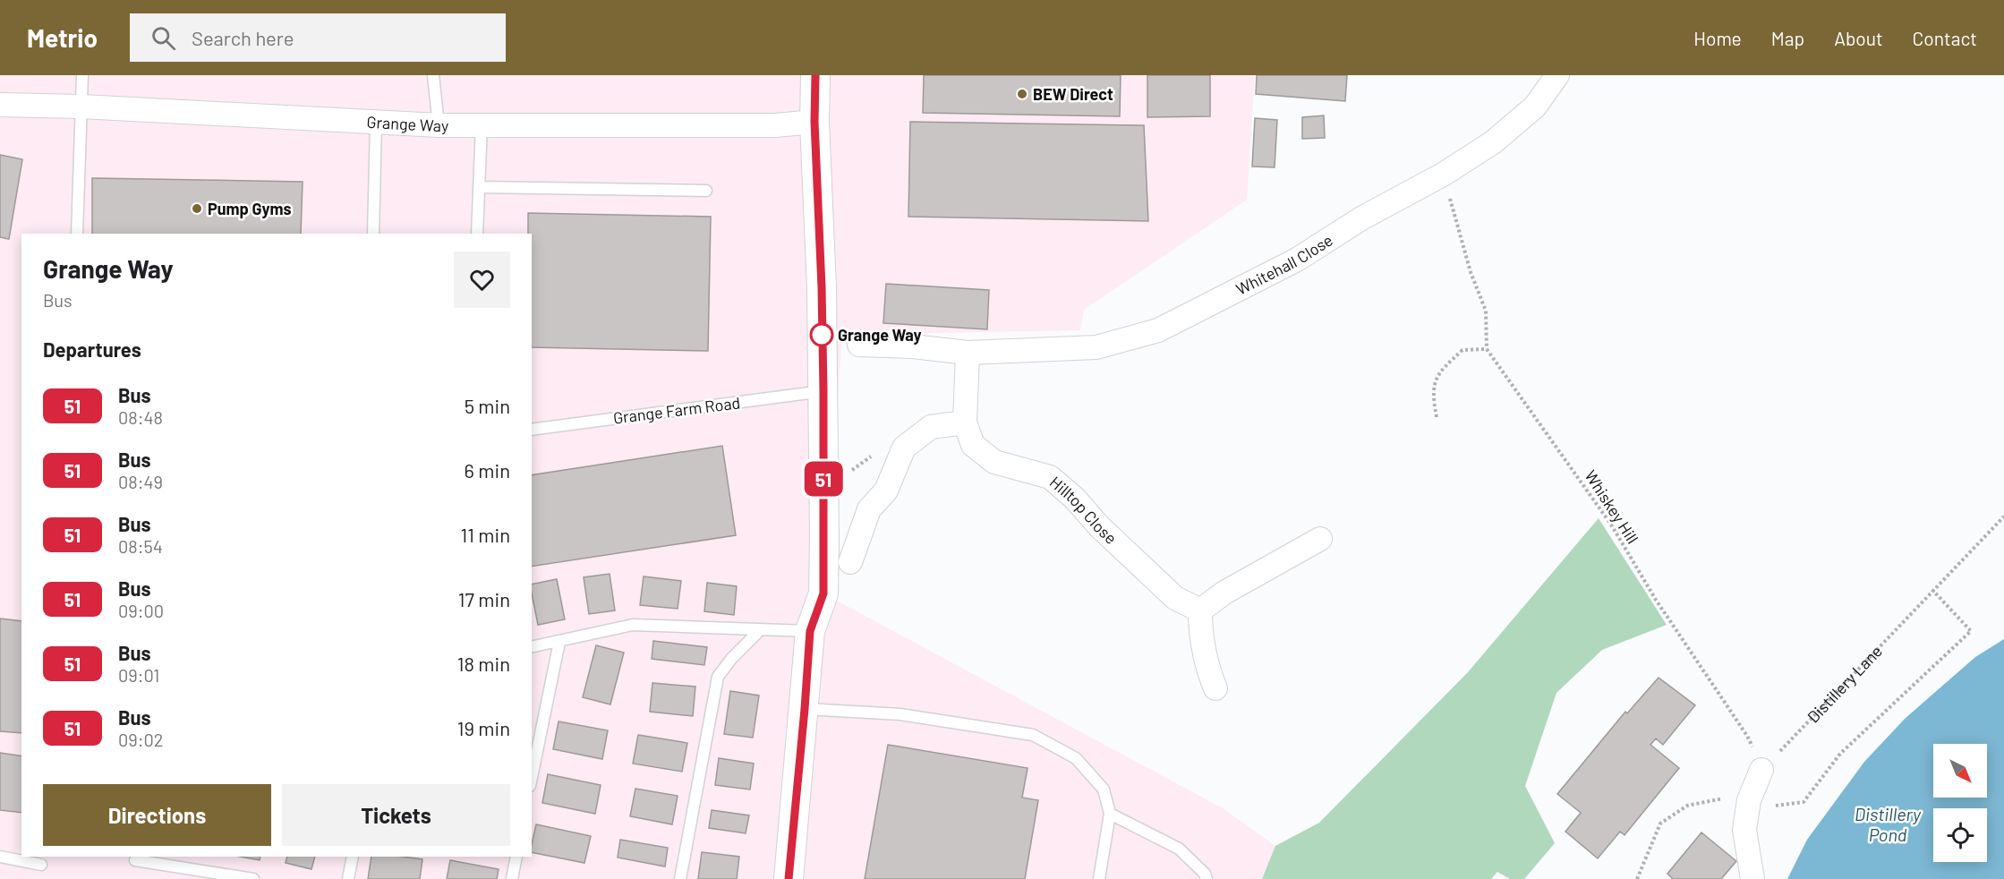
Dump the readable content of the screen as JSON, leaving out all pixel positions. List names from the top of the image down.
{
  "streets": {
    "street": ["Grange Way", "Whitehall Close", "Hilltop Close"],
    "lane": ["Grange Farm Road"],
    "path": ["Whiskey Hill", "Distillery Lane"]
  },
  "crossings": [
    ["Whiskey Hill", "Distillery Lane"]
  ],
  "water": ["Distillery Pond"],
  "places": ["BEW Direct", "Pump Gyms", "Grange Way"],
  "lines": ["bus line 51"],
  "north": "bottom right",
  "page": {
    "header": "Metrio",
    "search": "Search here",
    "nav": [
      "Home",
      "Map",
      "About",
      "Contact"
    ],
    "on_map": "51",
    "heading": [
      ["Grange Way", "Bus"],
      "Departures"
    ],
    "list": [
      {
        "mark": "51",
        "name": "Bus",
        "note": "08:48",
        "value": "5 min"
      },
      {
        "mark": "51",
        "name": "Bus",
        "note": "08:49",
        "value": "6 min"
      },
      {
        "mark": "51",
        "name": "Bus",
        "note": "08:54",
        "value": "11 min"
      },
      {
        "mark": "51",
        "name": "Bus",
        "note": "09:00",
        "value": "17 min"
      },
      {
        "mark": "51",
        "name": "Bus",
        "note": "09:01",
        "value": "18 min"
      },
      {
        "mark": "51",
        "name": "Bus",
        "note": "09:02",
        "value": "19 min"
      }
    ],
    "buttons": ["Directions", "Tickets"]
  }
}
